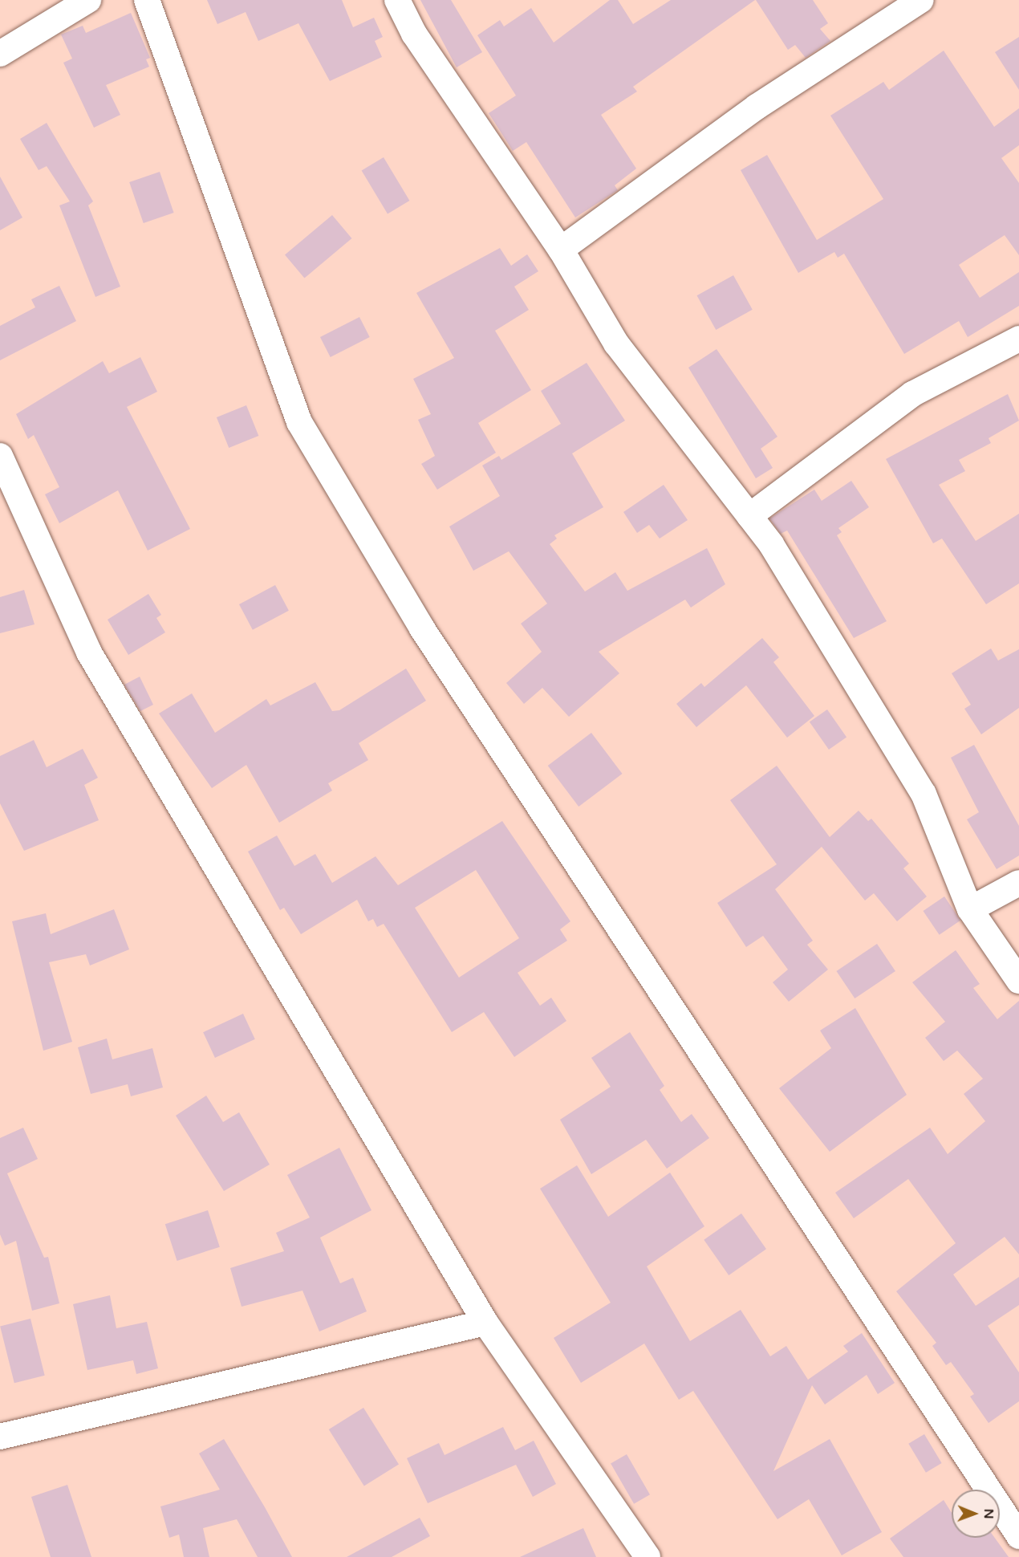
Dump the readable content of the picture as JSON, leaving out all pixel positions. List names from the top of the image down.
{
  "north": "right"
}
